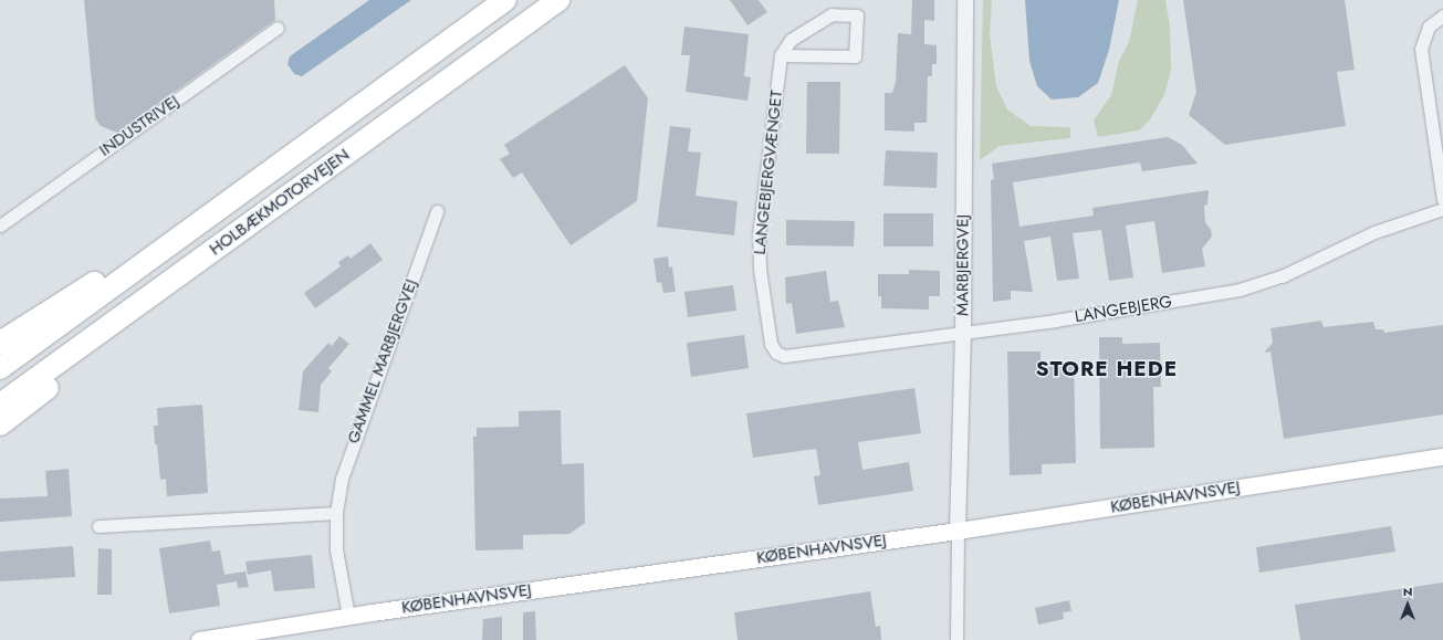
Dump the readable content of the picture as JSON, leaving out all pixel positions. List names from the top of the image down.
{
  "streets": {
    "highway": ["HOLBÆKMOTORVEJEN"],
    "main road": ["KØBENHAVNSVEJ"],
    "street": [
      "INDUSTRIVEJ",
      "LANGEBJERGVÆNGET",
      "MARBJERGVEJ",
      "LANGEBJERG",
      "GAMMEL MARBJERGVEJ"
    ]
  },
  "crossings": [
    ["LANGEBJERGVÆNGET", "LANGEBJERG"],
    ["MARBJERGVEJ", "LANGEBJERG"],
    ["MARBJERGVEJ", "KØBENHAVNSVEJ"],
    ["GAMMEL MARBJERGVEJ", "KØBENHAVNSVEJ"]
  ],
  "districts": ["STORE HEDE"],
  "north": "top"
}
